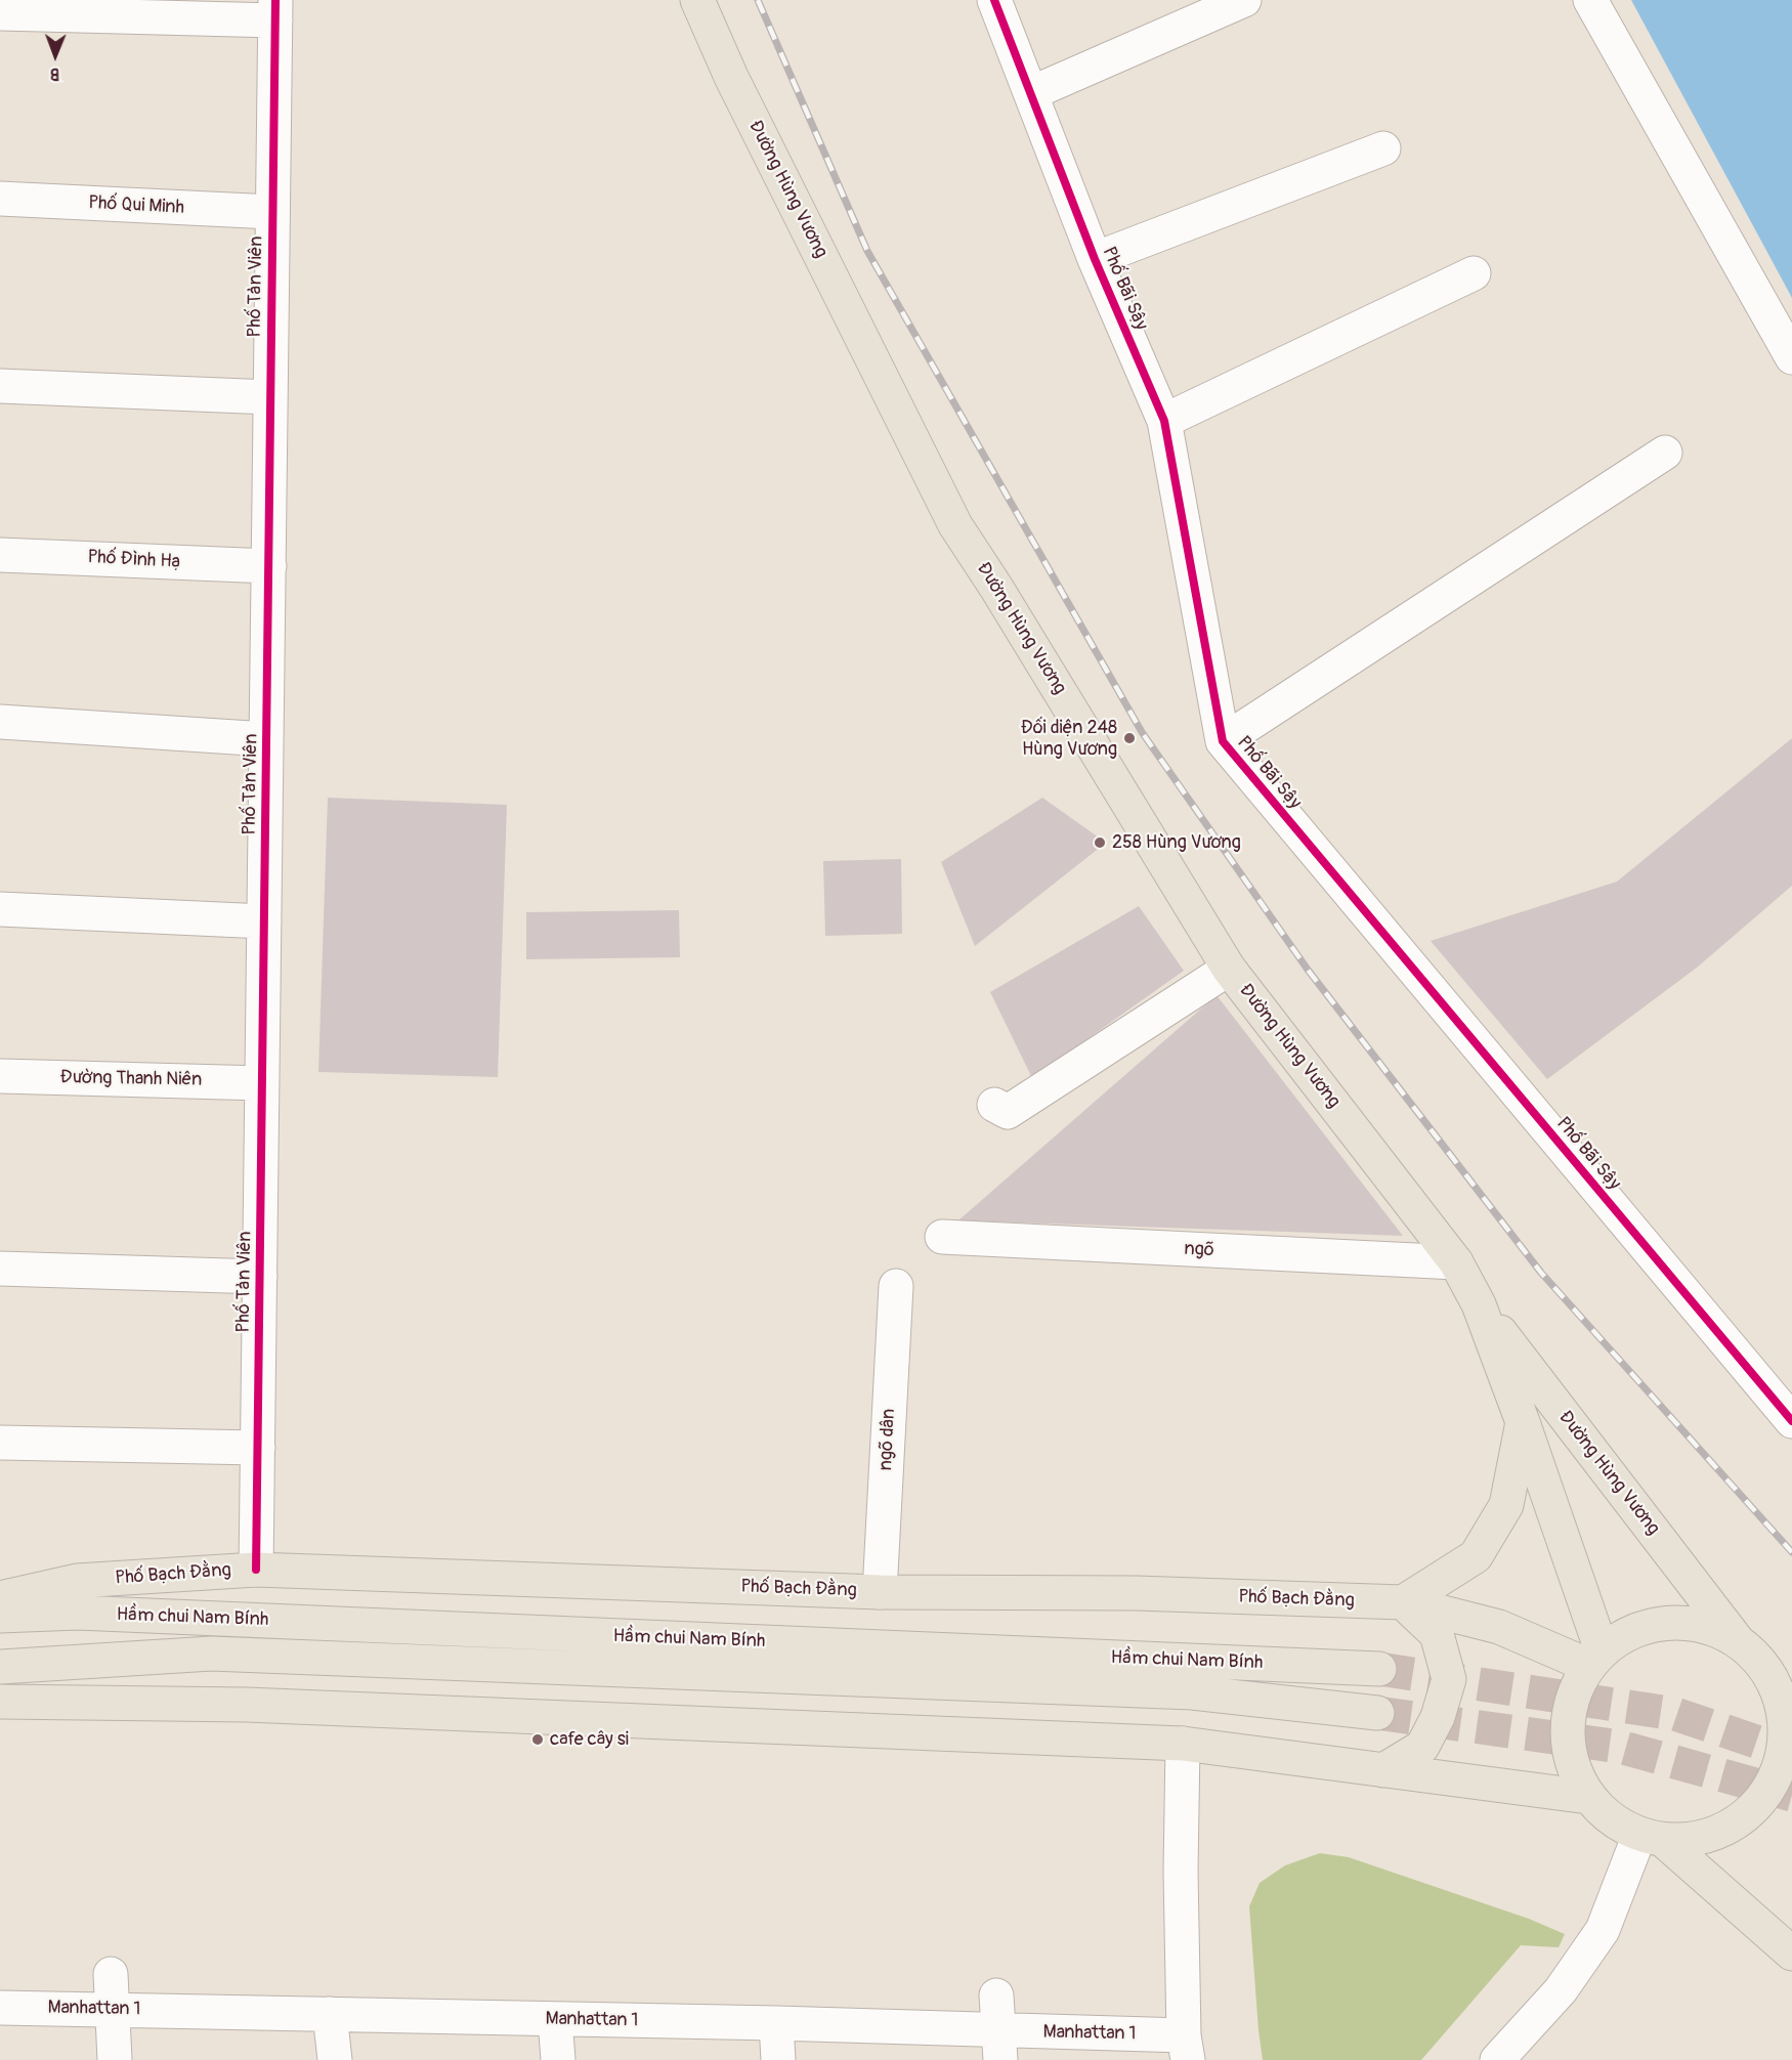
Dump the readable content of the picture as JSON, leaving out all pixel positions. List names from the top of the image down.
{
  "streets": {
    "main road": ["Đường Hùng Vương", "Phố Bạch Đằng", "Hầm chui Nam Bính"],
    "street": [
      "Phố Qui Minh",
      "Phố Tản Viên",
      "Phố Bãi Sậy",
      "Phố Đình Hạ",
      "Đường Thanh Niên",
      "ngõ",
      "ngõ dân",
      "Manhattan 1"
    ]
  },
  "crossings": [
    ["Đường Hùng Vương", "ngõ"],
    ["Đường Hùng Vương", "Phố Bạch Đằng"],
    ["Phố Qui Minh", "Phố Tản Viên"],
    ["Phố Tản Viên", "Phố Đình Hạ"],
    ["Phố Tản Viên", "Đường Thanh Niên"],
    ["Phố Tản Viên", "Phố Bạch Đằng"],
    ["ngõ dân", "Phố Bạch Đằng"]
  ],
  "places": ["Đối diện 248 Hùng Vương", "258 Hùng Vương", "cafe cây si"],
  "north": "bottom"
}
